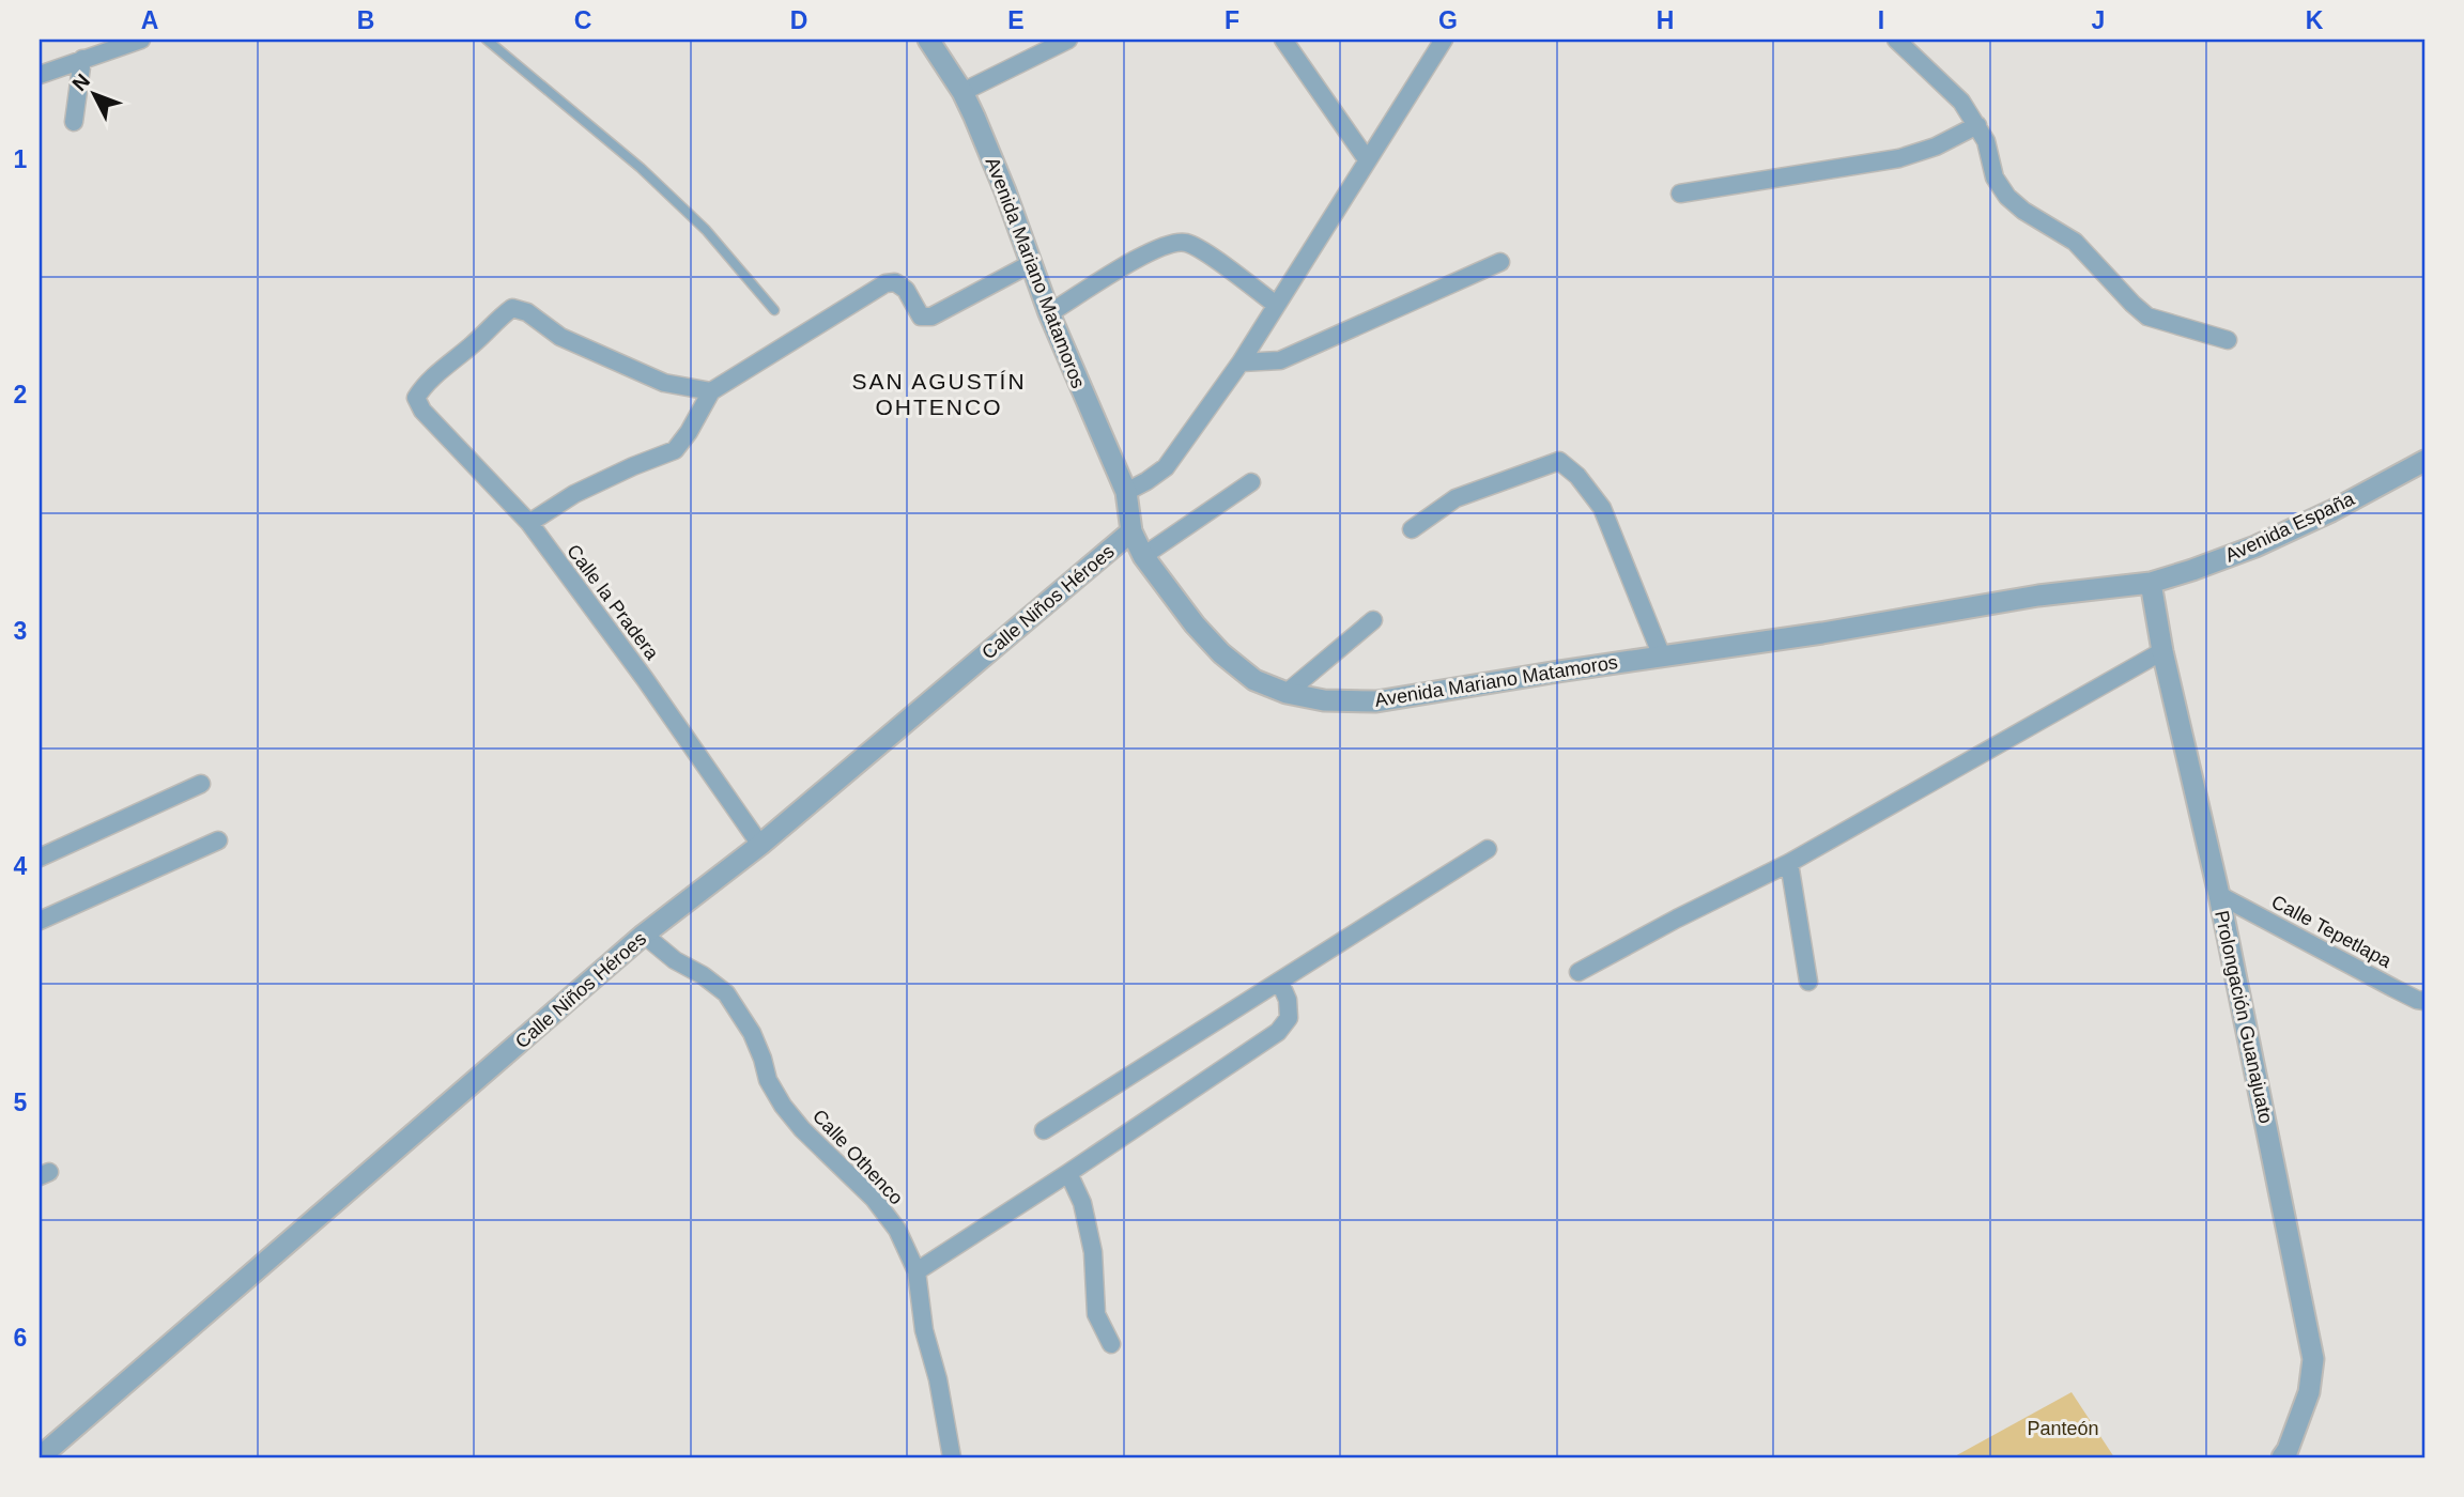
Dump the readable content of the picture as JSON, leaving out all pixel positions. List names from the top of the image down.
{
  "streets": {
    "street": [
      "Avenida Mariano Matamoros",
      "Avenida España",
      "Calle la Pradera",
      "Calle Niños Héroes",
      "Calle Tepetlapa",
      "Prolongación Guanajuato",
      "Calle Othenco"
    ]
  },
  "crossings": [
    ["Avenida Mariano Matamoros", "Avenida España"],
    ["Avenida Mariano Matamoros", "Calle Niños Héroes"],
    ["Avenida Mariano Matamoros", "Prolongación Guanajuato"],
    ["Avenida España", "Prolongación Guanajuato"],
    ["Calle la Pradera", "Calle Niños Héroes"],
    ["Calle Niños Héroes", "Calle Othenco"],
    ["Calle Tepetlapa", "Prolongación Guanajuato"]
  ],
  "districts": ["SAN AGUSTÍN OHTENCO"],
  "parks": ["Panteón"],
  "north": "top left",
  "grid": {
    "columns": [
      "A",
      "B",
      "C",
      "D",
      "E",
      "F",
      "G",
      "H",
      "I",
      "J",
      "K"
    ],
    "rows": [
      "1",
      "2",
      "3",
      "4",
      "5",
      "6"
    ]
  }
}
